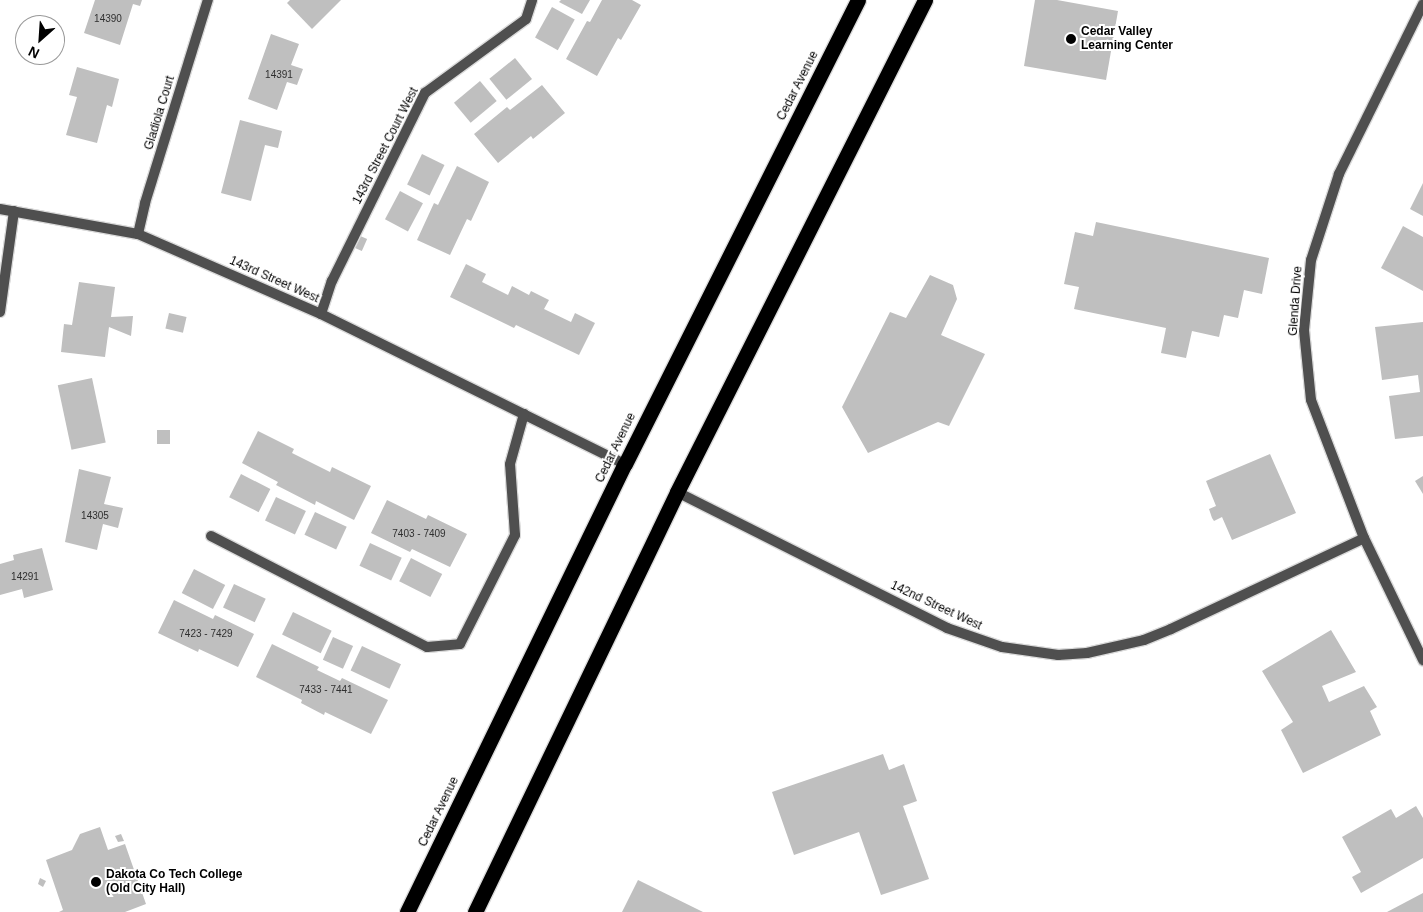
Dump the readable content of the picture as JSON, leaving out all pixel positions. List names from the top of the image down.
{
  "streets": {
    "highway": ["Cedar Avenue"],
    "street": [
      "Gladiola Court",
      "143rd Street Court West",
      "143rd Street West",
      "Glenda Drive",
      "142nd Street West"
    ]
  },
  "crossings": [
    ["Cedar Avenue", "143rd Street West"],
    ["Gladiola Court", "143rd Street West"],
    ["143rd Street Court West", "143rd Street West"],
    ["Glenda Drive", "142nd Street West"]
  ],
  "places": ["Cedar Valley Learning Center", "Dakota Co Tech College (Old City Hall)"],
  "house_numbers": [
    "14390",
    "14391",
    "14305",
    "7403 - 7409",
    "14291",
    "7423 - 7429",
    "7433 - 7441"
  ],
  "north": "bottom left"
}
